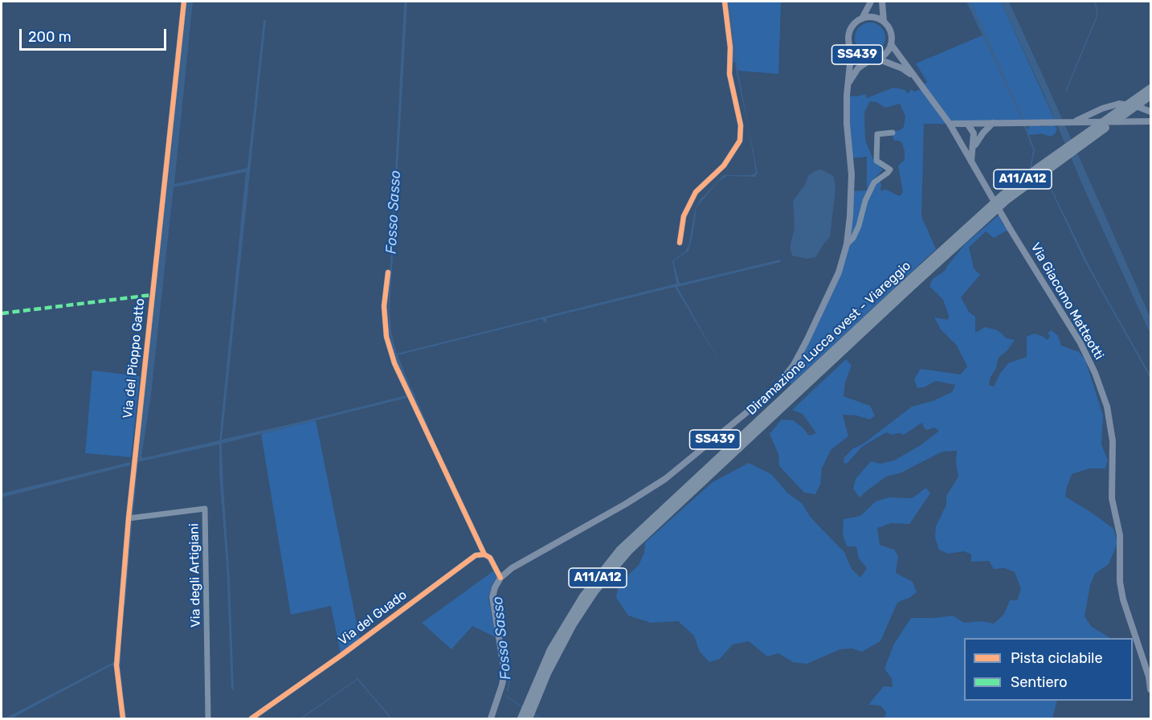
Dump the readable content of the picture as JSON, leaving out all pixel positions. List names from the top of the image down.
{
  "streets": {
    "highway": ["A11/A12", "Diramazione Lucca ovest - Viareggio"],
    "main road": ["SS439", "Via Giacomo Matteotti"],
    "street": ["Via del Pioppo Gatto", "Via degli Artigiani", "Via del Guado"]
  },
  "crossings": [
    ["SS439", "Via Giacomo Matteotti"],
    ["Via del Pioppo Gatto", "Via degli Artigiani"]
  ],
  "water": ["Fosso Sasso"],
  "legend": ["Pista ciclabile", "Sentiero"],
  "scale_bar": "200 m"
}
